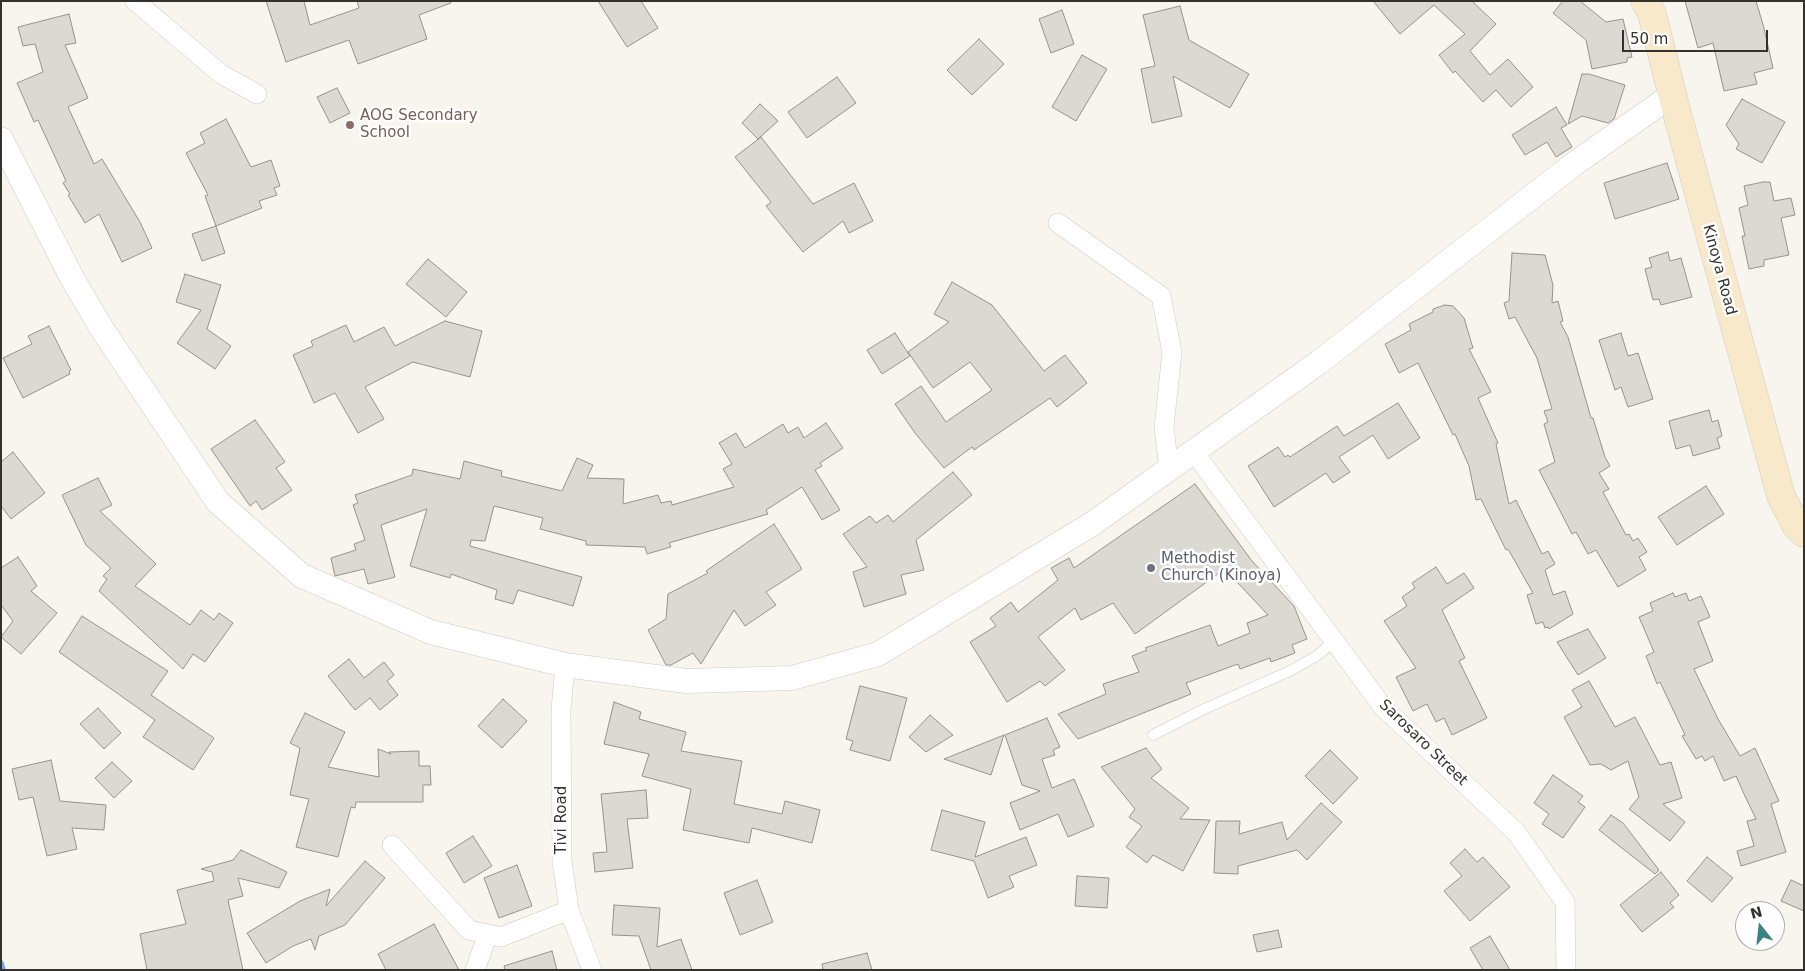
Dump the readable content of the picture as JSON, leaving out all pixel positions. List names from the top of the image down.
{
  "streets": {
    "main road": ["Kinoya Road"],
    "street": ["Sarosaro Street", "Tivi Road"]
  },
  "places": ["AOG Secondary School", "Methodist Church (Kinoya)"],
  "scale_bar": "50 m",
  "north": "top"
}
